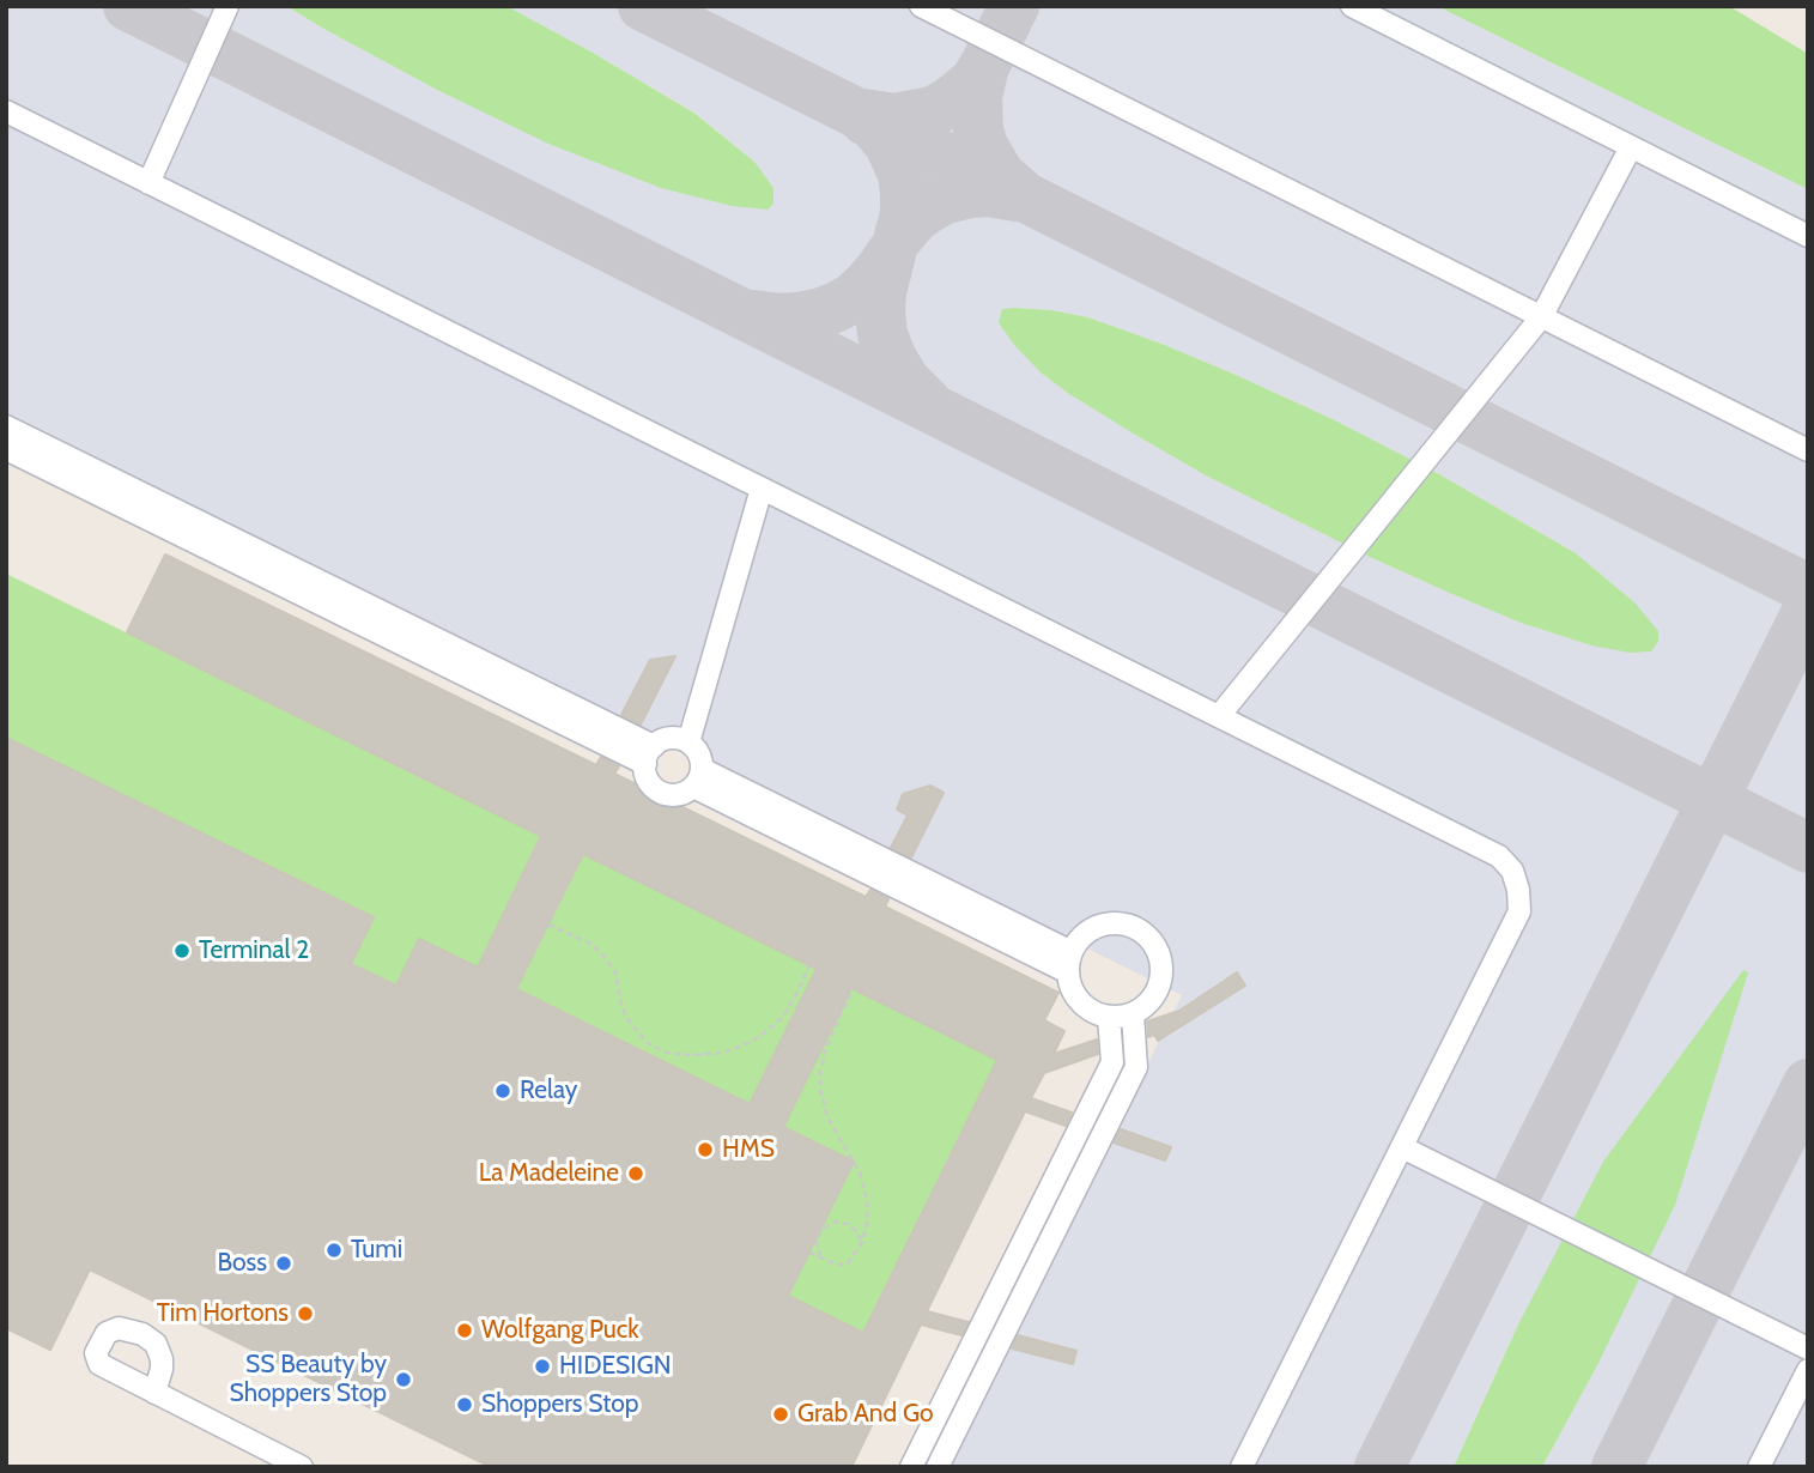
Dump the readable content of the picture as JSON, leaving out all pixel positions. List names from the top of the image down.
{
  "places": [
    "Terminal 2",
    "Relay",
    "HMS",
    "La Madeleine",
    "Tumi",
    "Boss",
    "Tim Hortons",
    "Wolfgang Puck",
    "HIDESIGN",
    "SS Beauty by Shoppers Stop",
    "Shoppers Stop",
    "Grab And Go"
  ]
}
